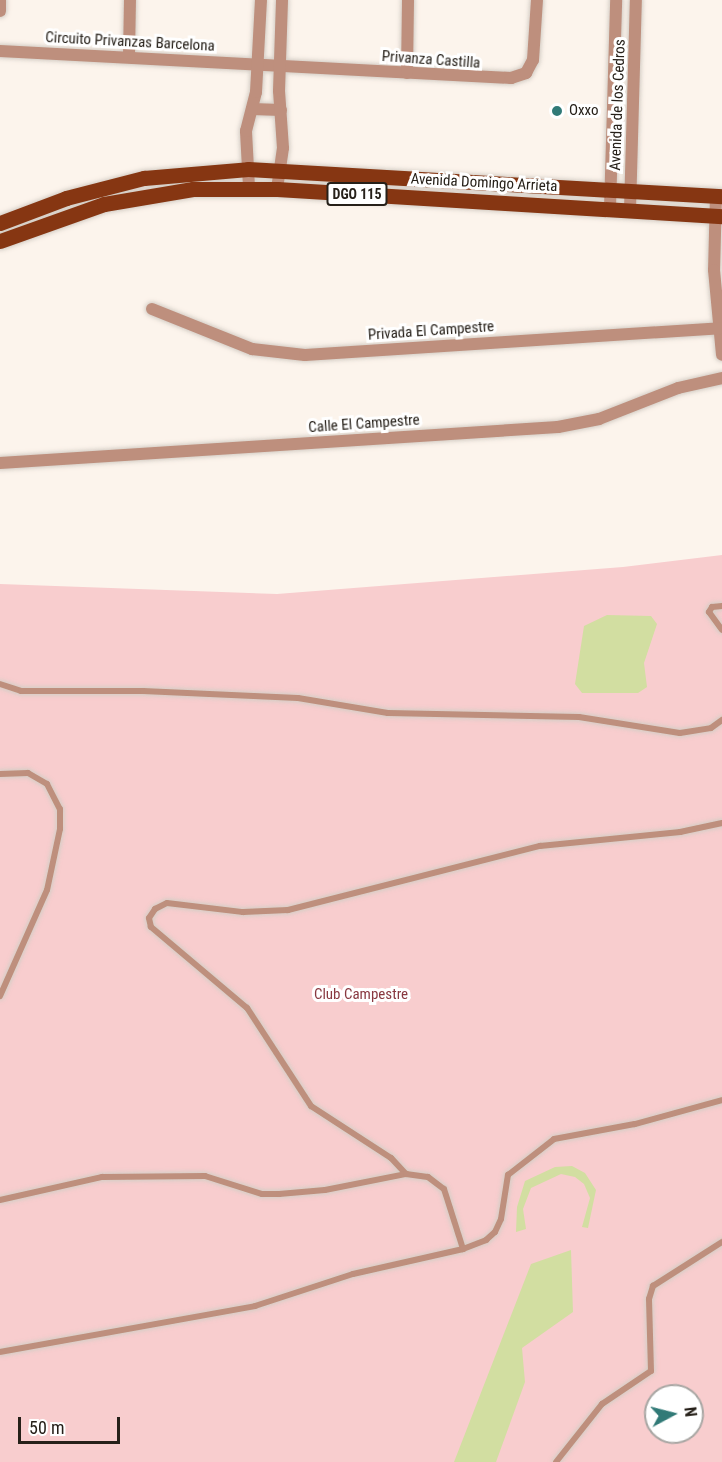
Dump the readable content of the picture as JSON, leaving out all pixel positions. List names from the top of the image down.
{
  "streets": {
    "main road": ["Avenida Domingo Arrieta", "DGO 115"],
    "street": [
      "Circuito Privanzas Barcelona",
      "Privanza Castilla",
      "Avenida de los Cedros",
      "Privada El Campestre",
      "Calle El Campestre"
    ]
  },
  "crossings": [
    ["Circuito Privanzas Barcelona", "Privanza Castilla"],
    ["Avenida de los Cedros", "Avenida Domingo Arrieta"]
  ],
  "parks": ["Club Campestre"],
  "places": ["Oxxo"],
  "scale_bar": "50 m",
  "north": "right"
}
